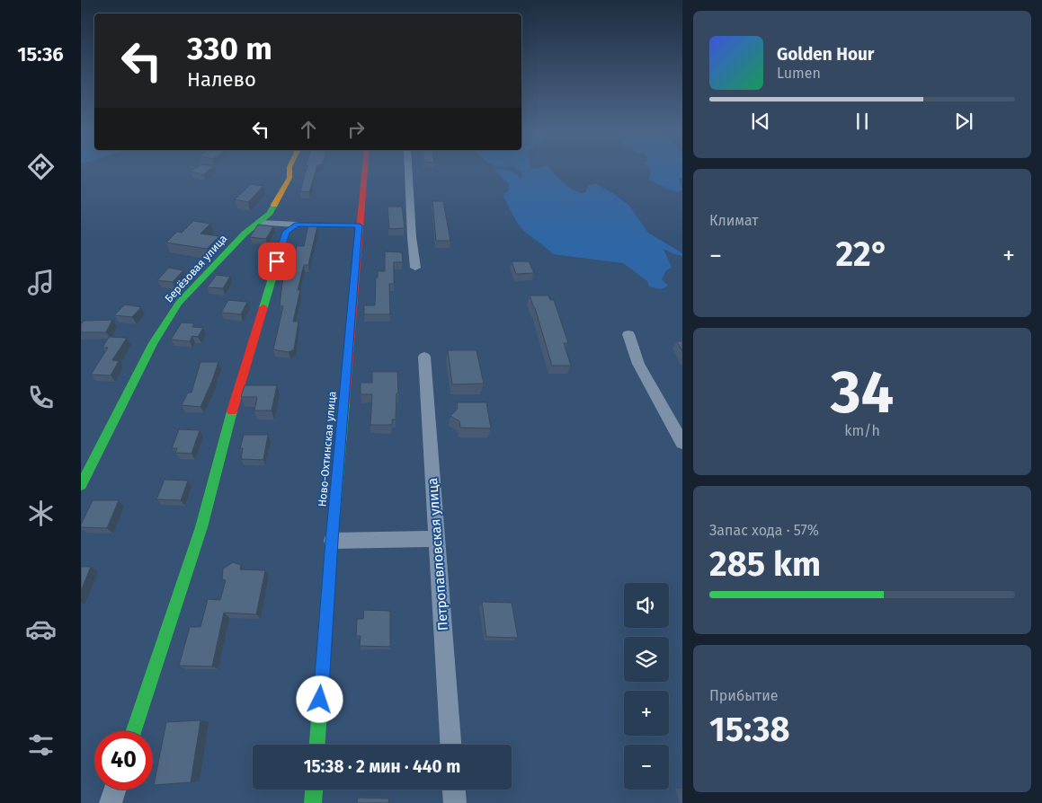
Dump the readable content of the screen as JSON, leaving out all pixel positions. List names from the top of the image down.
{
  "streets": {
    "street": ["Берёзовая улица", "Ново-Охтинская улица", "Петропавловская улица"]
  },
  "page": {
    "tabs": "15:36",
    "turn": ["330 m", "Налево"],
    "song": ["Golden Hour", "Lumen"],
    "tile": [
      "Климат",
      ["34", "km/h"],
      ["Запас хода · 57%", "285 km"],
      ["Прибытие", "15:38"]
    ],
    "heat": ["−", "22°", "+"],
    "map_buttons": ["+", "−"],
    "limit": "40",
    "trip": "15:38 · 2 мин · 440 m"
  }
}
